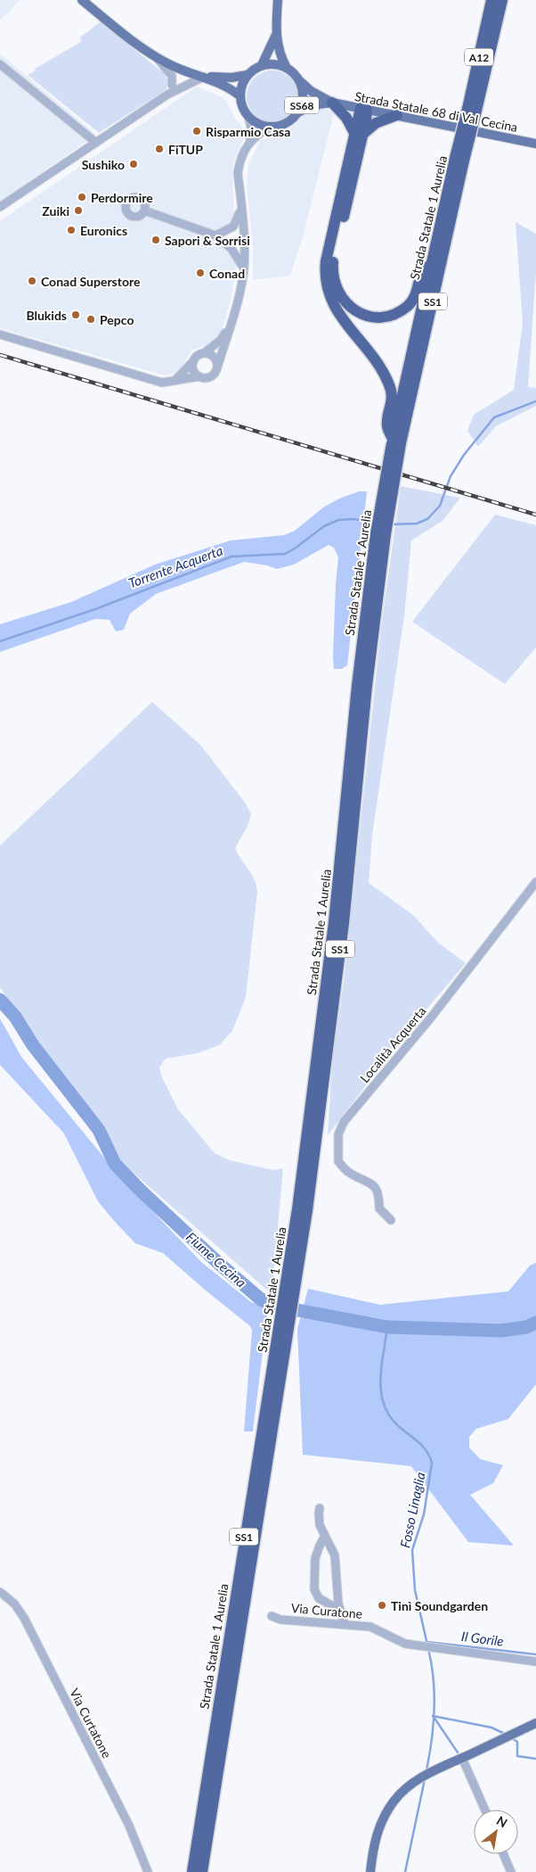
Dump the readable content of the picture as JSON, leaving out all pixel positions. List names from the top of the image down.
{
  "streets": {
    "highway": ["Strada Statale 1 Aurelia", "SS1"],
    "main road": ["SS68", "Strada Statale 68 di Val Cecina"],
    "street": ["Località Acquerta", "Via Curatone", "Via Curtatone"]
  },
  "crossings": [
    ["SS68", "Strada Statale 68 di Val Cecina"],
    ["Strada Statale 1 Aurelia", "SS1"]
  ],
  "water": [
    "Torrente Acquerta",
    "Fiume Cecina",
    "Fosso Linaglia",
    "Il Gorile"
  ],
  "places": [
    "Risparmio Casa",
    "FiTUP",
    "Sushiko",
    "Perdormire",
    "Zuiki",
    "Euronics",
    "Sapori & Sorrisi",
    "Conad",
    "Conad Superstore",
    "Blukids",
    "Pepco",
    "Tinì Soundgarden"
  ],
  "north": "top right"
}
